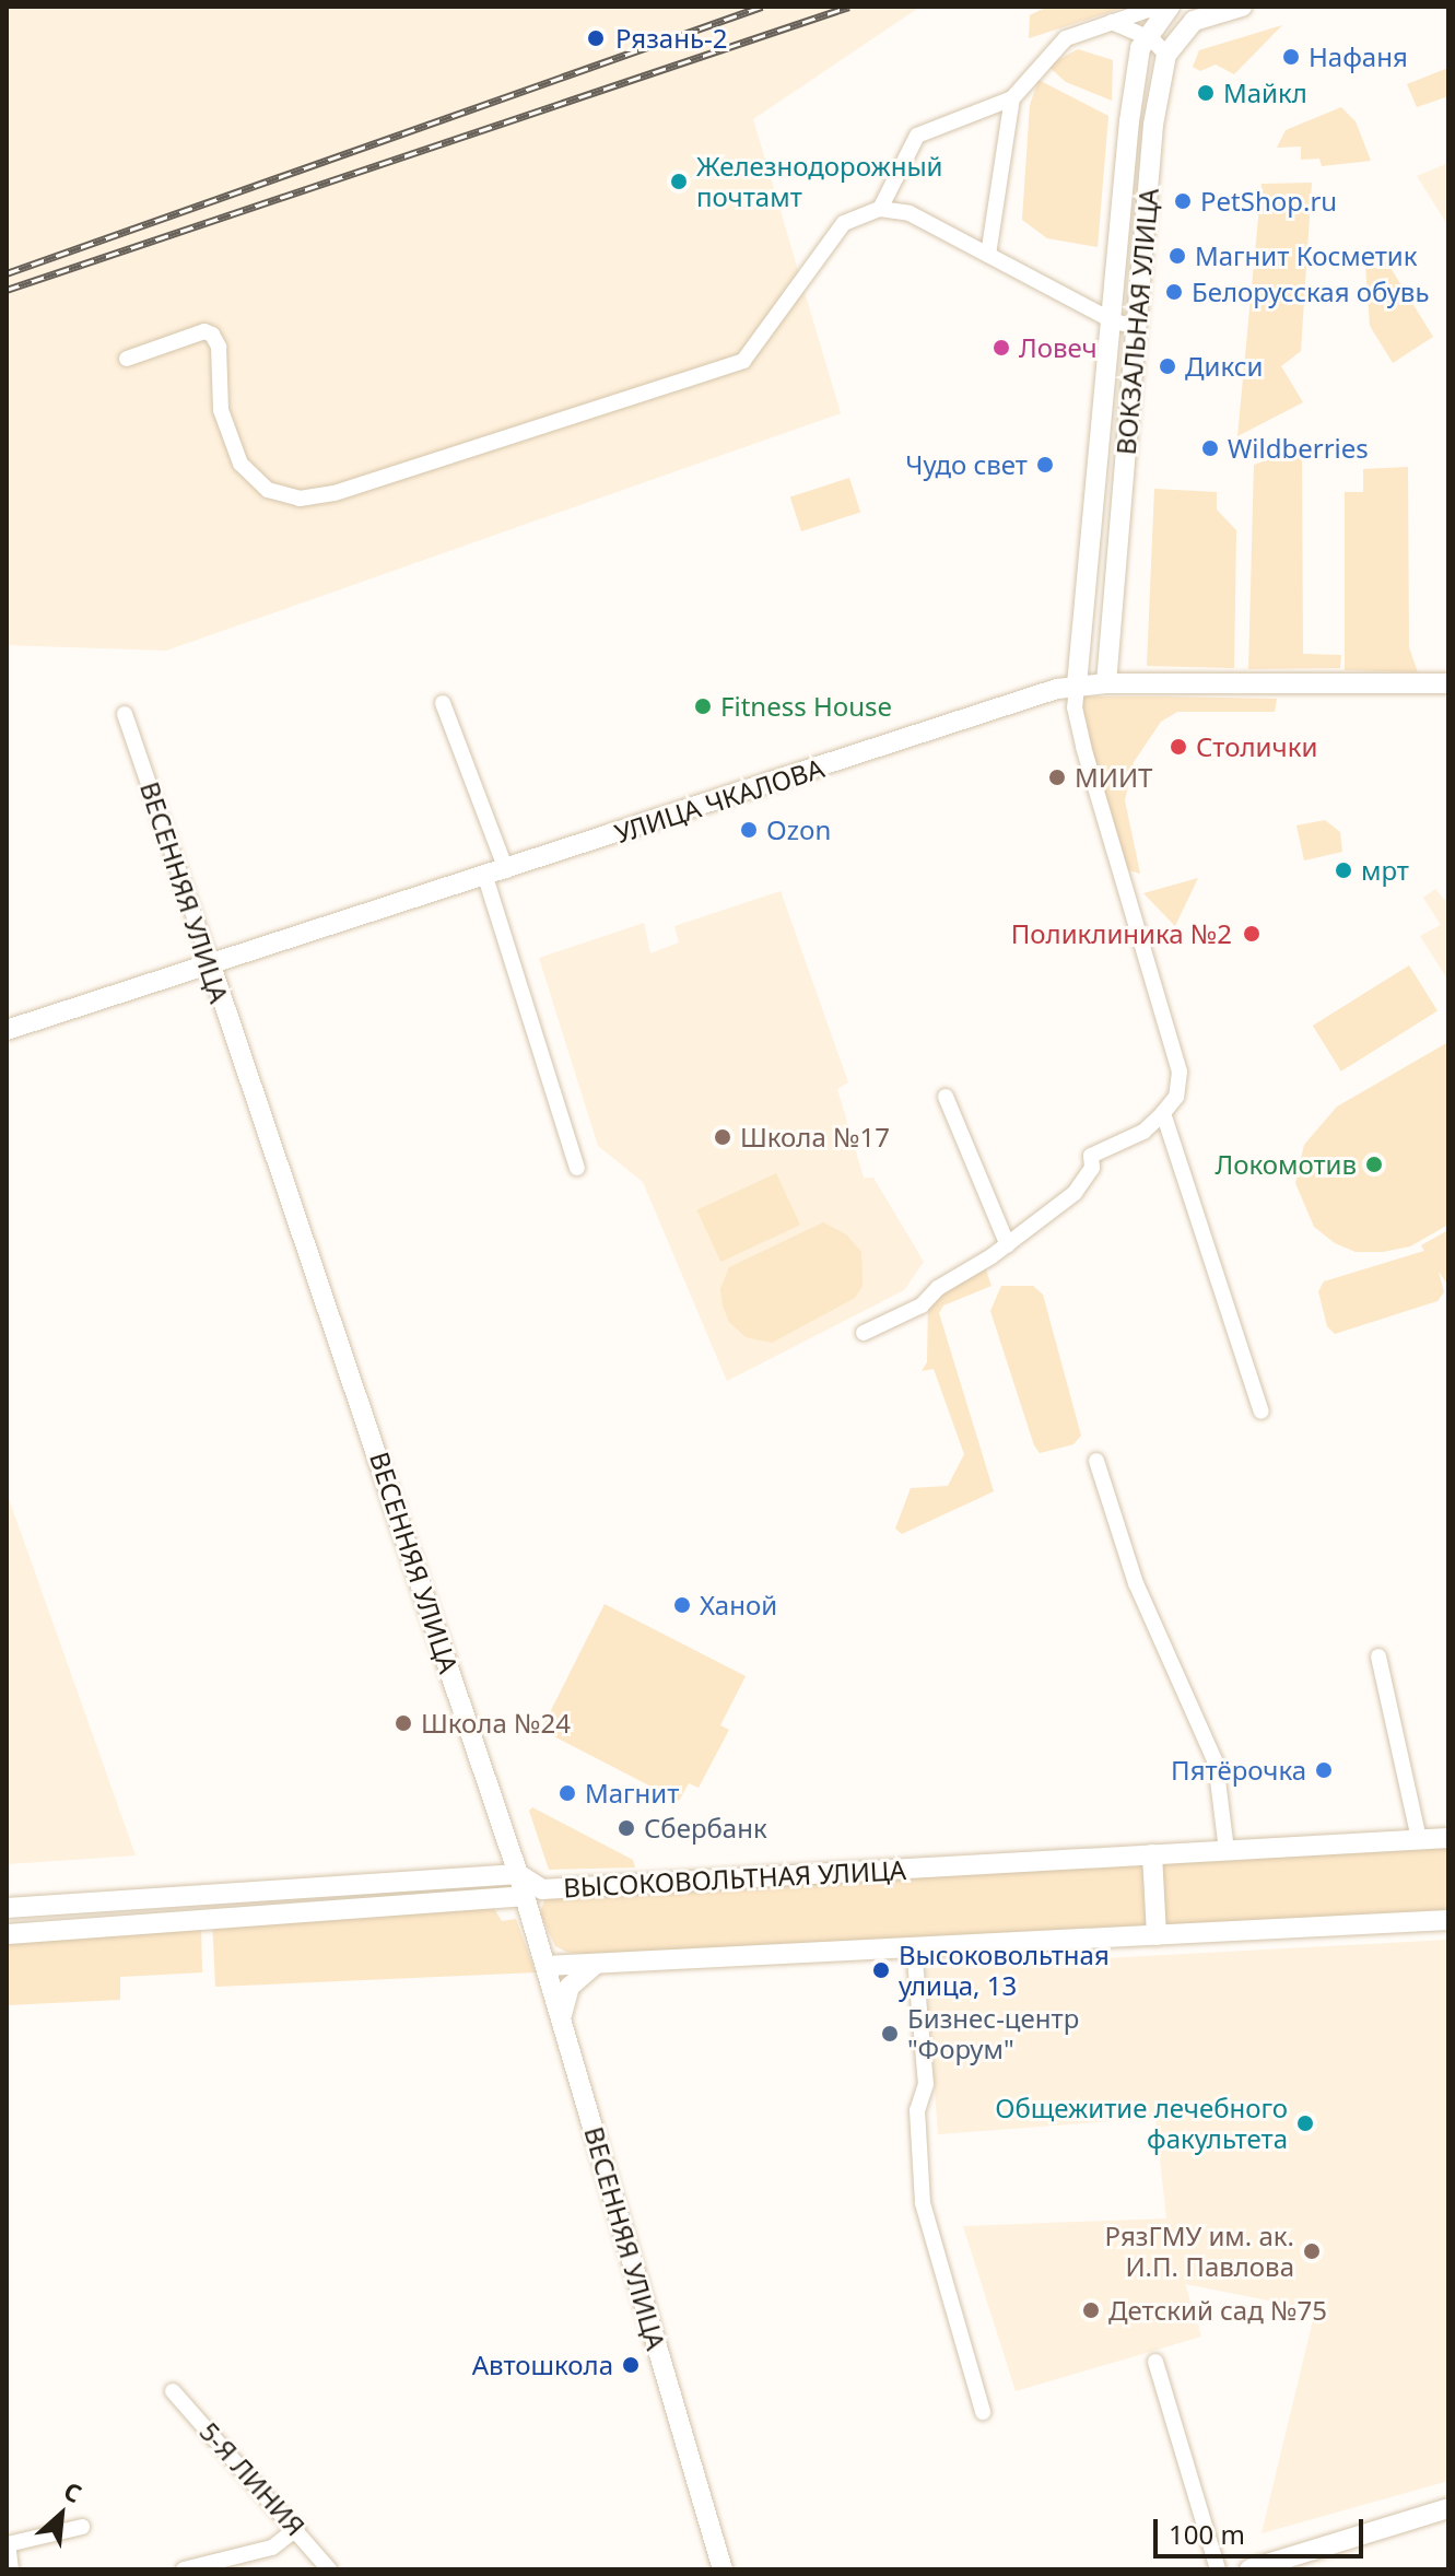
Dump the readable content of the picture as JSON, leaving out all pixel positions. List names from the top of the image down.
{
  "streets": {
    "street": [
      "ВОКЗАЛЬНАЯ УЛИЦА",
      "УЛИЦА ЧКАЛОВА",
      "ВЕСЕННЯЯ УЛИЦА",
      "ВЫСОКОВОЛЬТНАЯ УЛИЦА",
      "5-Я ЛИНИЯ"
    ]
  },
  "crossings": [
    ["ВОКЗАЛЬНАЯ УЛИЦА", "УЛИЦА ЧКАЛОВА"],
    ["УЛИЦА ЧКАЛОВА", "ВЕСЕННЯЯ УЛИЦА"],
    ["ВЕСЕННЯЯ УЛИЦА", "ВЫСОКОВОЛЬТНАЯ УЛИЦА"]
  ],
  "places": [
    "Рязань-2",
    "Нафаня",
    "Майкл",
    "Железнодорожный почтамт",
    "PetShop.ru",
    "Магнит Косметик",
    "Белорусская обувь",
    "Ловеч",
    "Дикси",
    "Wildberries",
    "Чудо свет",
    "Fitness House",
    "Столички",
    "МИИТ",
    "Ozon",
    "мрт",
    "Поликлиника №2",
    "Школа №17",
    "Локомотив",
    "Ханой",
    "Школа №24",
    "Пятёрочка",
    "Магнит",
    "Сбербанк",
    "Высоковольтная улица, 13",
    "Бизнес-центр \"Форум\"",
    "Общежитие лечебного факультета",
    "РязГМУ им. ак. И.П. Павлова",
    "Детский сад №75",
    "Автошкола"
  ],
  "scale_bar": "100 m",
  "north": "top right"
}
